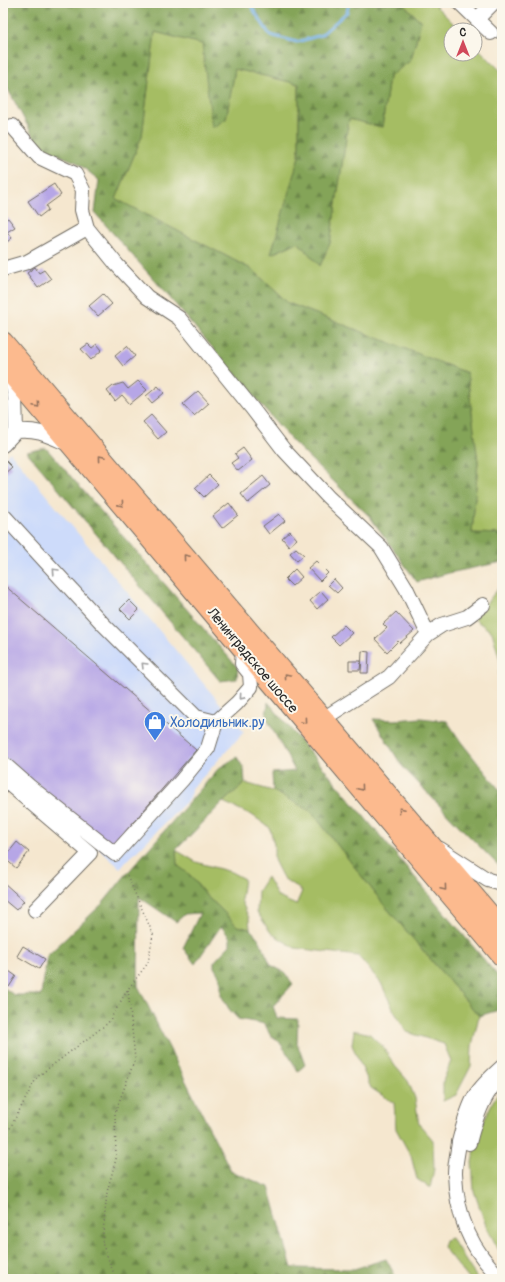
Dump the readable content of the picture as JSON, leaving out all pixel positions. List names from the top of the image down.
{
  "streets": {
    "highway": ["Ленинградское шоссе"]
  },
  "places": {
    "shop": ["Холодильник.ру"]
  },
  "north": "top"
}
